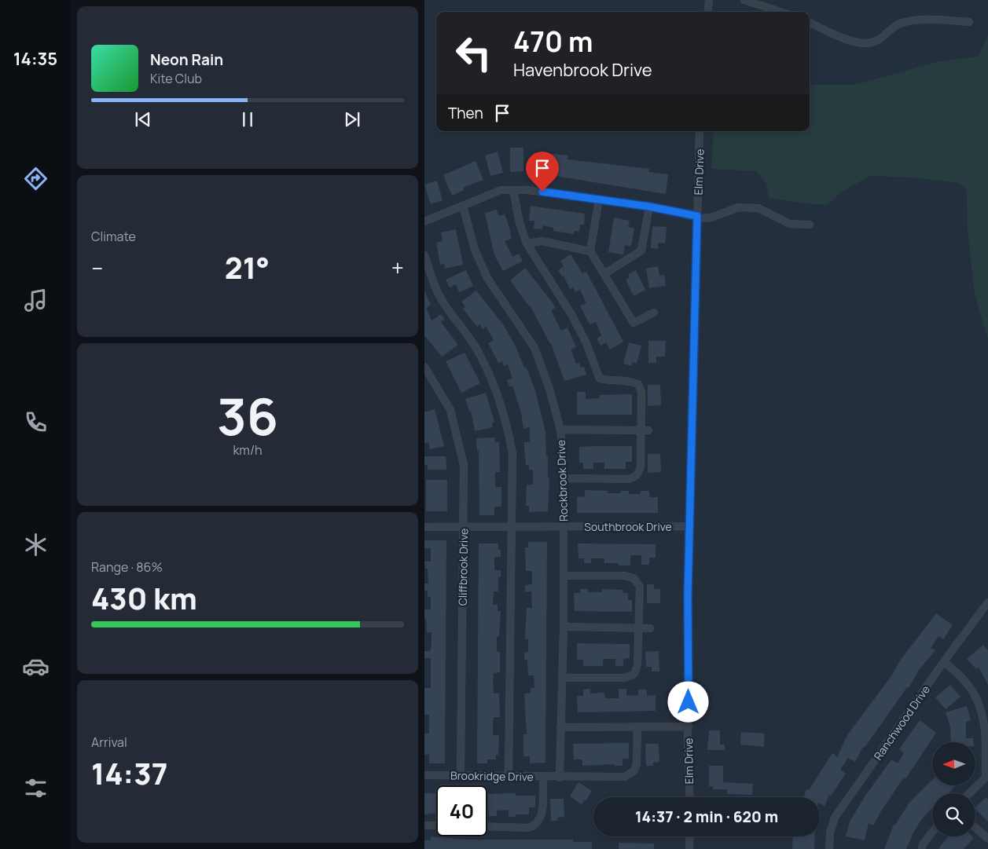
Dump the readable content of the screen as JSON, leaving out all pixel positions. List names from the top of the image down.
{
  "streets": {
    "street": [
      "Elm Drive",
      "Rockbrook Drive",
      "Southbrook Drive",
      "Cliffbrook Drive",
      "Ranchwood Drive",
      "Brookridge Drive"
    ]
  },
  "crossings": [
    ["Elm Drive", "Southbrook Drive"],
    ["Rockbrook Drive", "Southbrook Drive"],
    ["Rockbrook Drive", "Brookridge Drive"],
    ["Southbrook Drive", "Cliffbrook Drive"],
    ["Cliffbrook Drive", "Brookridge Drive"]
  ],
  "north": "left",
  "page": {
    "tabs": "14:35",
    "turn": ["470 m", "Havenbrook Drive"],
    "song": ["Neon Rain", "Kite Club"],
    "then": "Then",
    "tile": [
      "Climate",
      ["36", "km/h"],
      ["Range · 86%", "430 km"],
      ["Arrival", "14:37"]
    ],
    "heat": ["−", "21°", "+"],
    "limit": "40",
    "trip": "14:37 · 2 min · 620 m"
  }
}
